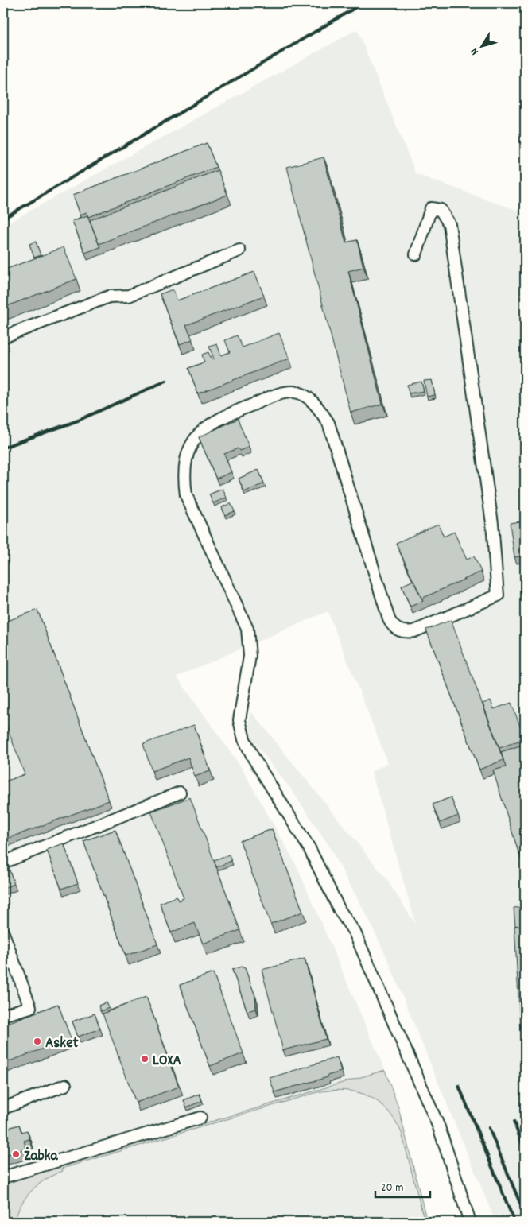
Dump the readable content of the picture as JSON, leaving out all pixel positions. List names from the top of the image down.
{
  "places": ["Asket", "LOXA", "Żabka"],
  "scale_bar": "20 m",
  "north": "bottom left"
}
